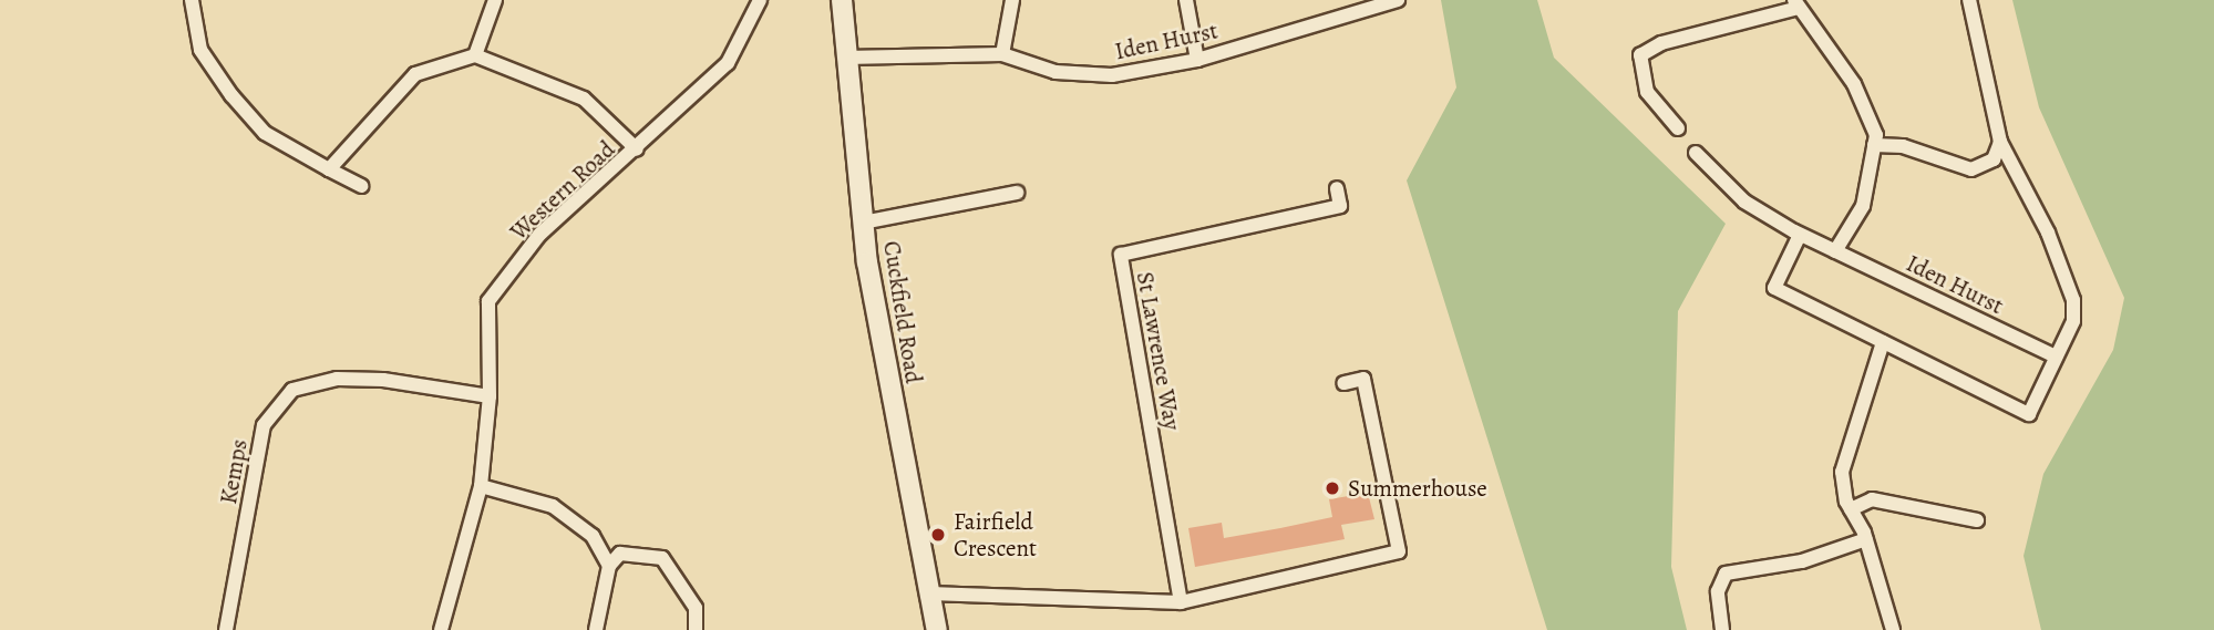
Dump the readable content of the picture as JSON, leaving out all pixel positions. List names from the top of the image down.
{
  "streets": {
    "street": [
      "Iden Hurst",
      "Western Road",
      "Cuckfield Road",
      "St Lawrence Way",
      "Kemps"
    ]
  },
  "crossings": [
    ["Iden Hurst", "Cuckfield Road"],
    ["Western Road", "Kemps"]
  ],
  "places": ["Summerhouse", "Fairfield Crescent"]
}
